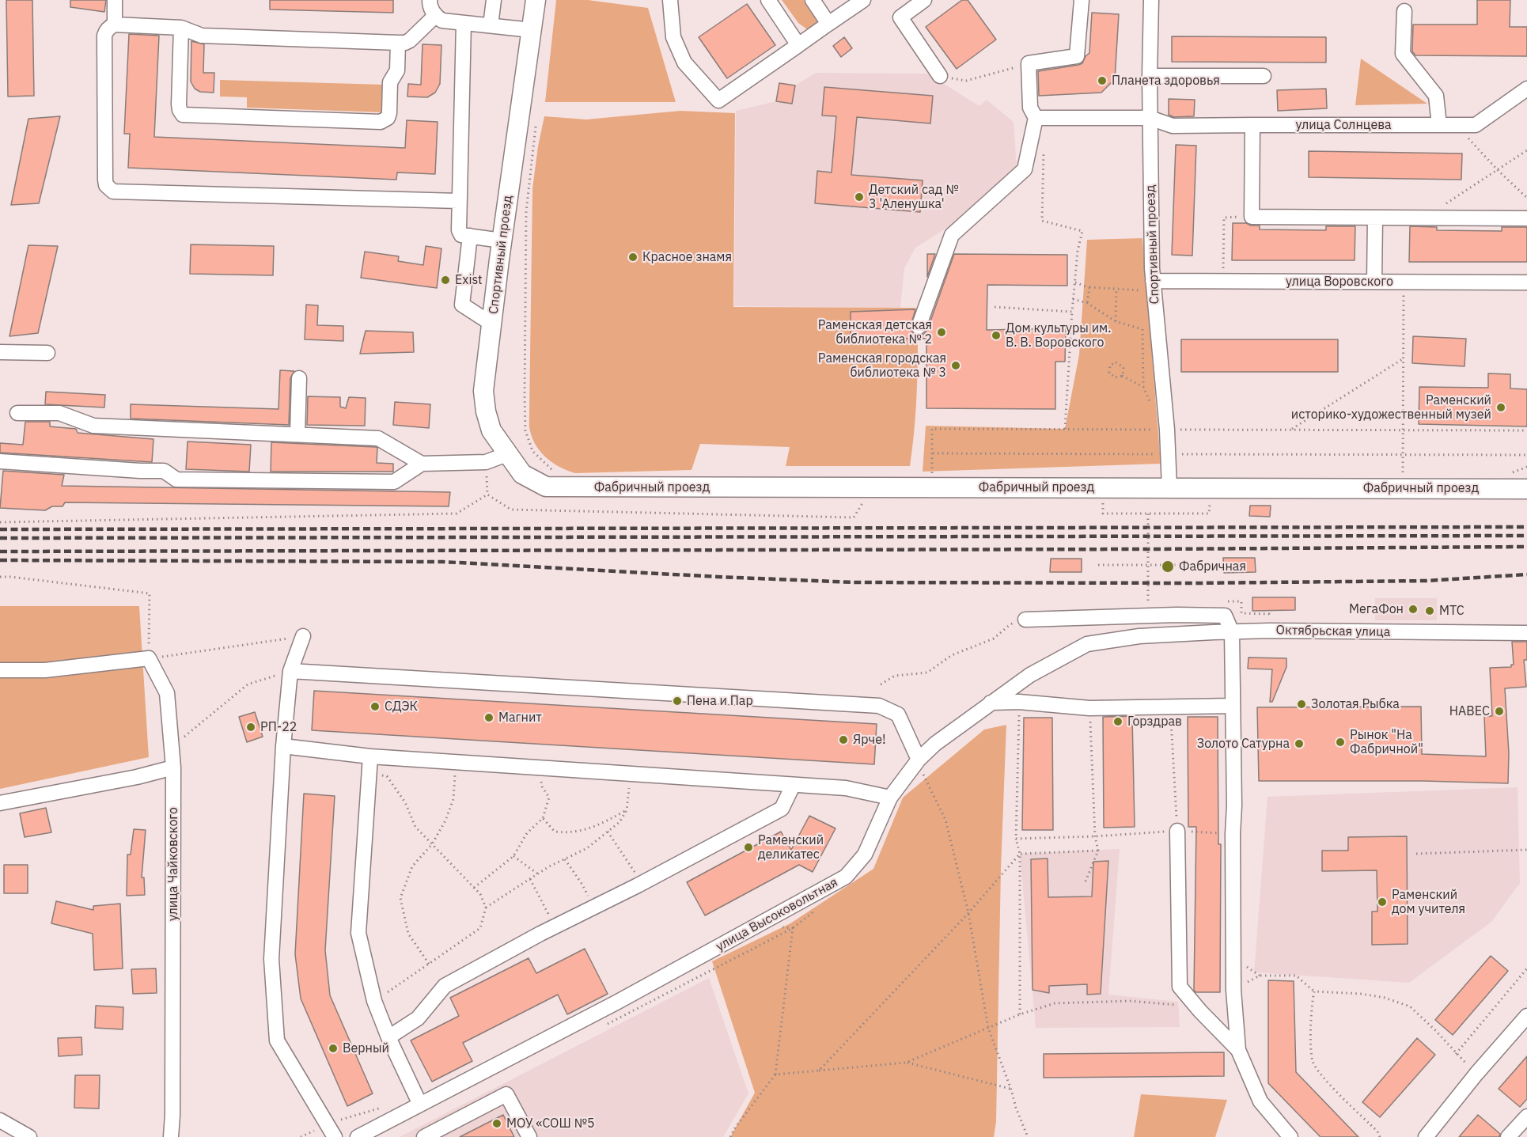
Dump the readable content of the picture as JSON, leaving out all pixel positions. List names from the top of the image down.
{
  "streets": {
    "main road": ["Спортивный проезд", "Фабричный проезд"],
    "street": [
      "улица Солнцева",
      "улица Воровского",
      "Октябрьская улица",
      "улица Чайковского",
      "улица Высоковольтная"
    ]
  },
  "crossings": [
    ["улица Солнцева", "Спортивный проезд"],
    ["Спортивный проезд", "улица Воровского"],
    ["Спортивный проезд", "Фабричный проезд"],
    ["Октябрьская улица", "улица Высоковольтная"]
  ],
  "places": [
    "Планета здоровья",
    "Детский сад № 3 'Аленушка'",
    "Красное знамя",
    "Exist",
    "Раменская детская библиотека № 2",
    "Дом культуры им. В. В. Воровского",
    "Раменская городская библиотека № 3",
    "Раменский историко-художественный музей",
    "Фабричная",
    "МегаФон",
    "МТС",
    "Пена и Пар",
    "Золотая Рыбка",
    "СДЭК",
    "НАВЕС",
    "Магнит",
    "Горздрав",
    "РП-22",
    "Ярче!",
    "Рынок \"На Фабричной\"",
    "Золото Сатурна",
    "Раменский деликатес",
    "Раменский дом учителя",
    "Верный",
    "МОУ «СОШ №5"
  ]
}
